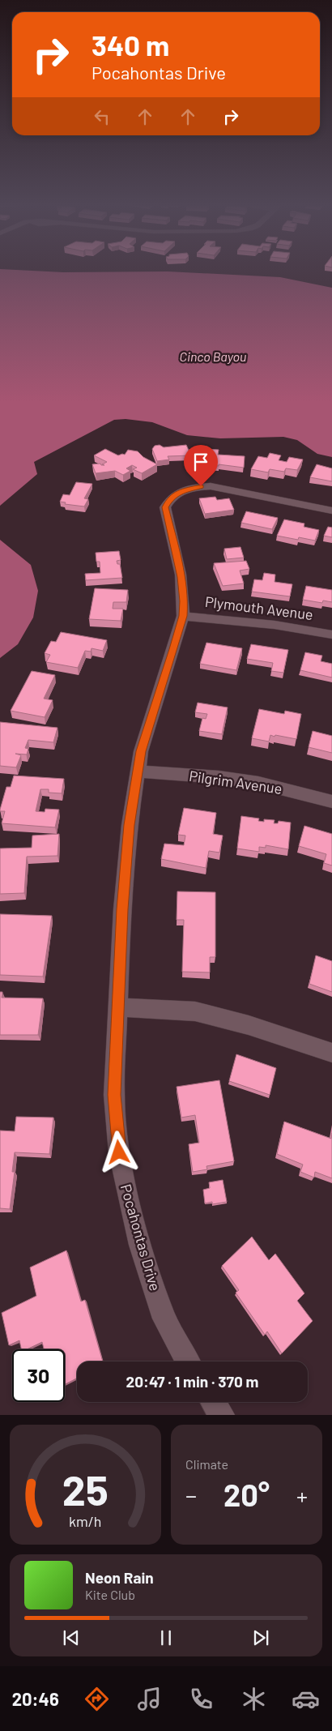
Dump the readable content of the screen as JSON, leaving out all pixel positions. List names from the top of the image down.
{
  "streets": {
    "street": ["Plymouth Avenue", "Pilgrim Avenue", "Pocahontas Drive"]
  },
  "crossings": [
    ["Plymouth Avenue", "Pocahontas Drive"],
    ["Pilgrim Avenue", "Pocahontas Drive"]
  ],
  "water": ["Cinco Bayou"],
  "page": {
    "turn": ["340 m", "Pocahontas Drive"],
    "limit": "30",
    "trip": "20:47 · 1 min · 370 m",
    "tile": "Climate",
    "heat": ["−", "20°", "+"],
    "song": ["Neon Rain", "Kite Club"],
    "tabs": "20:46",
    "gauge": ["25", "km/h"]
  }
}
